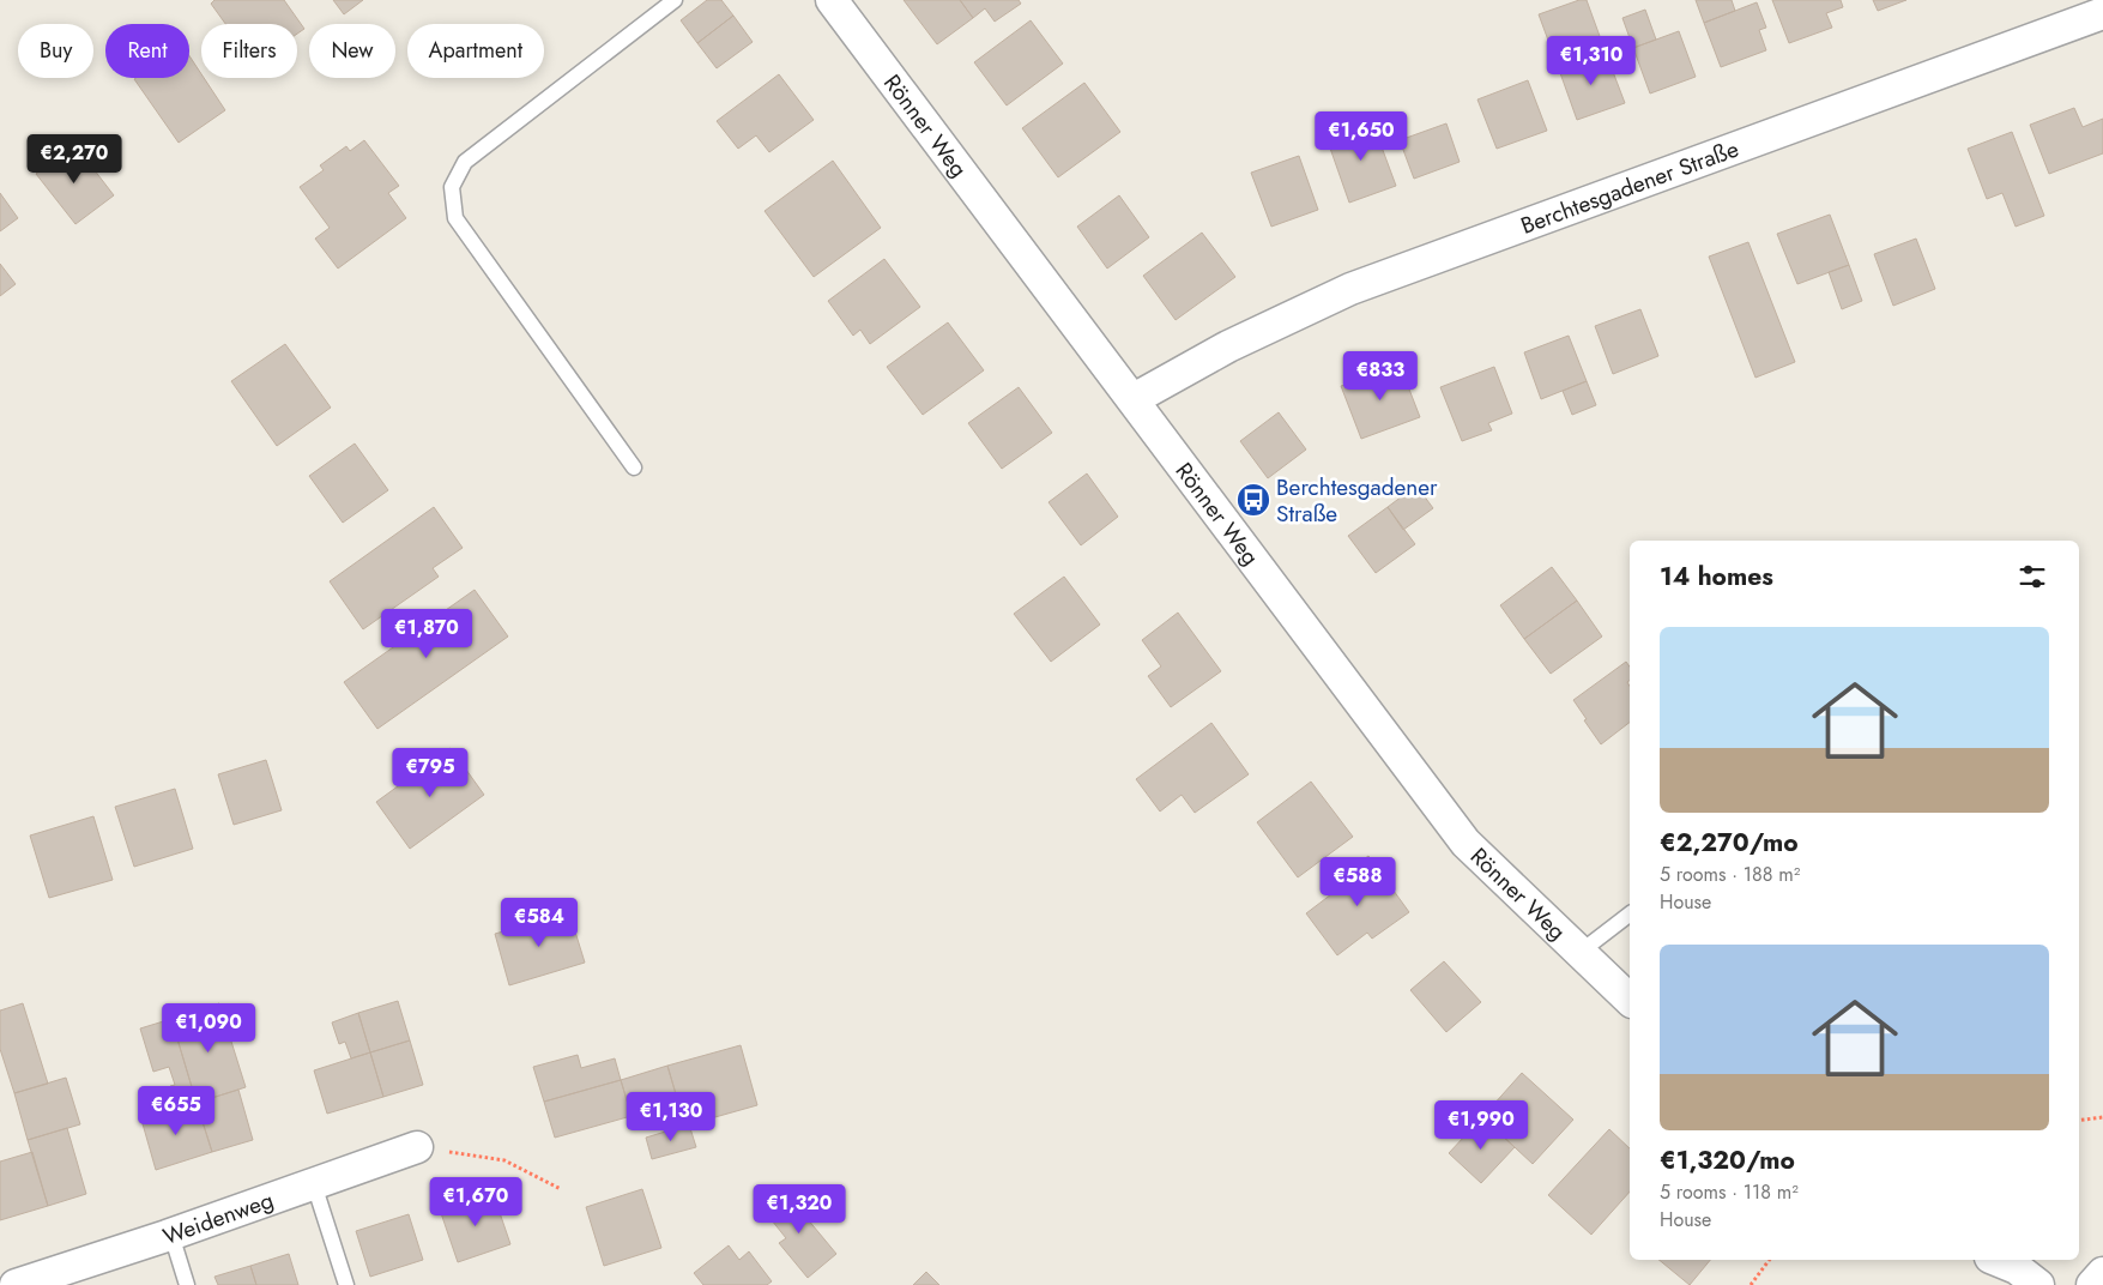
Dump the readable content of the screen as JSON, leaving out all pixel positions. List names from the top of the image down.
{
  "streets": {
    "street": ["Rönner Weg", "Berchtesgadener Straße", "Weidenweg"]
  },
  "crossings": [
    ["Rönner Weg", "Berchtesgadener Straße"]
  ],
  "places": {
    "bus stop": ["Berchtesgadener Straße"]
  },
  "page": {
    "chip": [
      "Buy",
      "Rent",
      "Filters",
      "New",
      "Apartment"
    ],
    "price": [
      "€1,310",
      "€1,650",
      "€2,270",
      "€833",
      "€1,870",
      "€795",
      "€588",
      "€584",
      "€1,090",
      "€655",
      "€1,130",
      "€1,990",
      "€1,670",
      "€1,320"
    ],
    "heading": "14 homes",
    "list": [
      {
        "name": "€2,270/mo",
        "note": "5 rooms · 188 m² · House"
      },
      {
        "name": "€1,320/mo",
        "note": "5 rooms · 118 m² · House"
      }
    ]
  }
}
